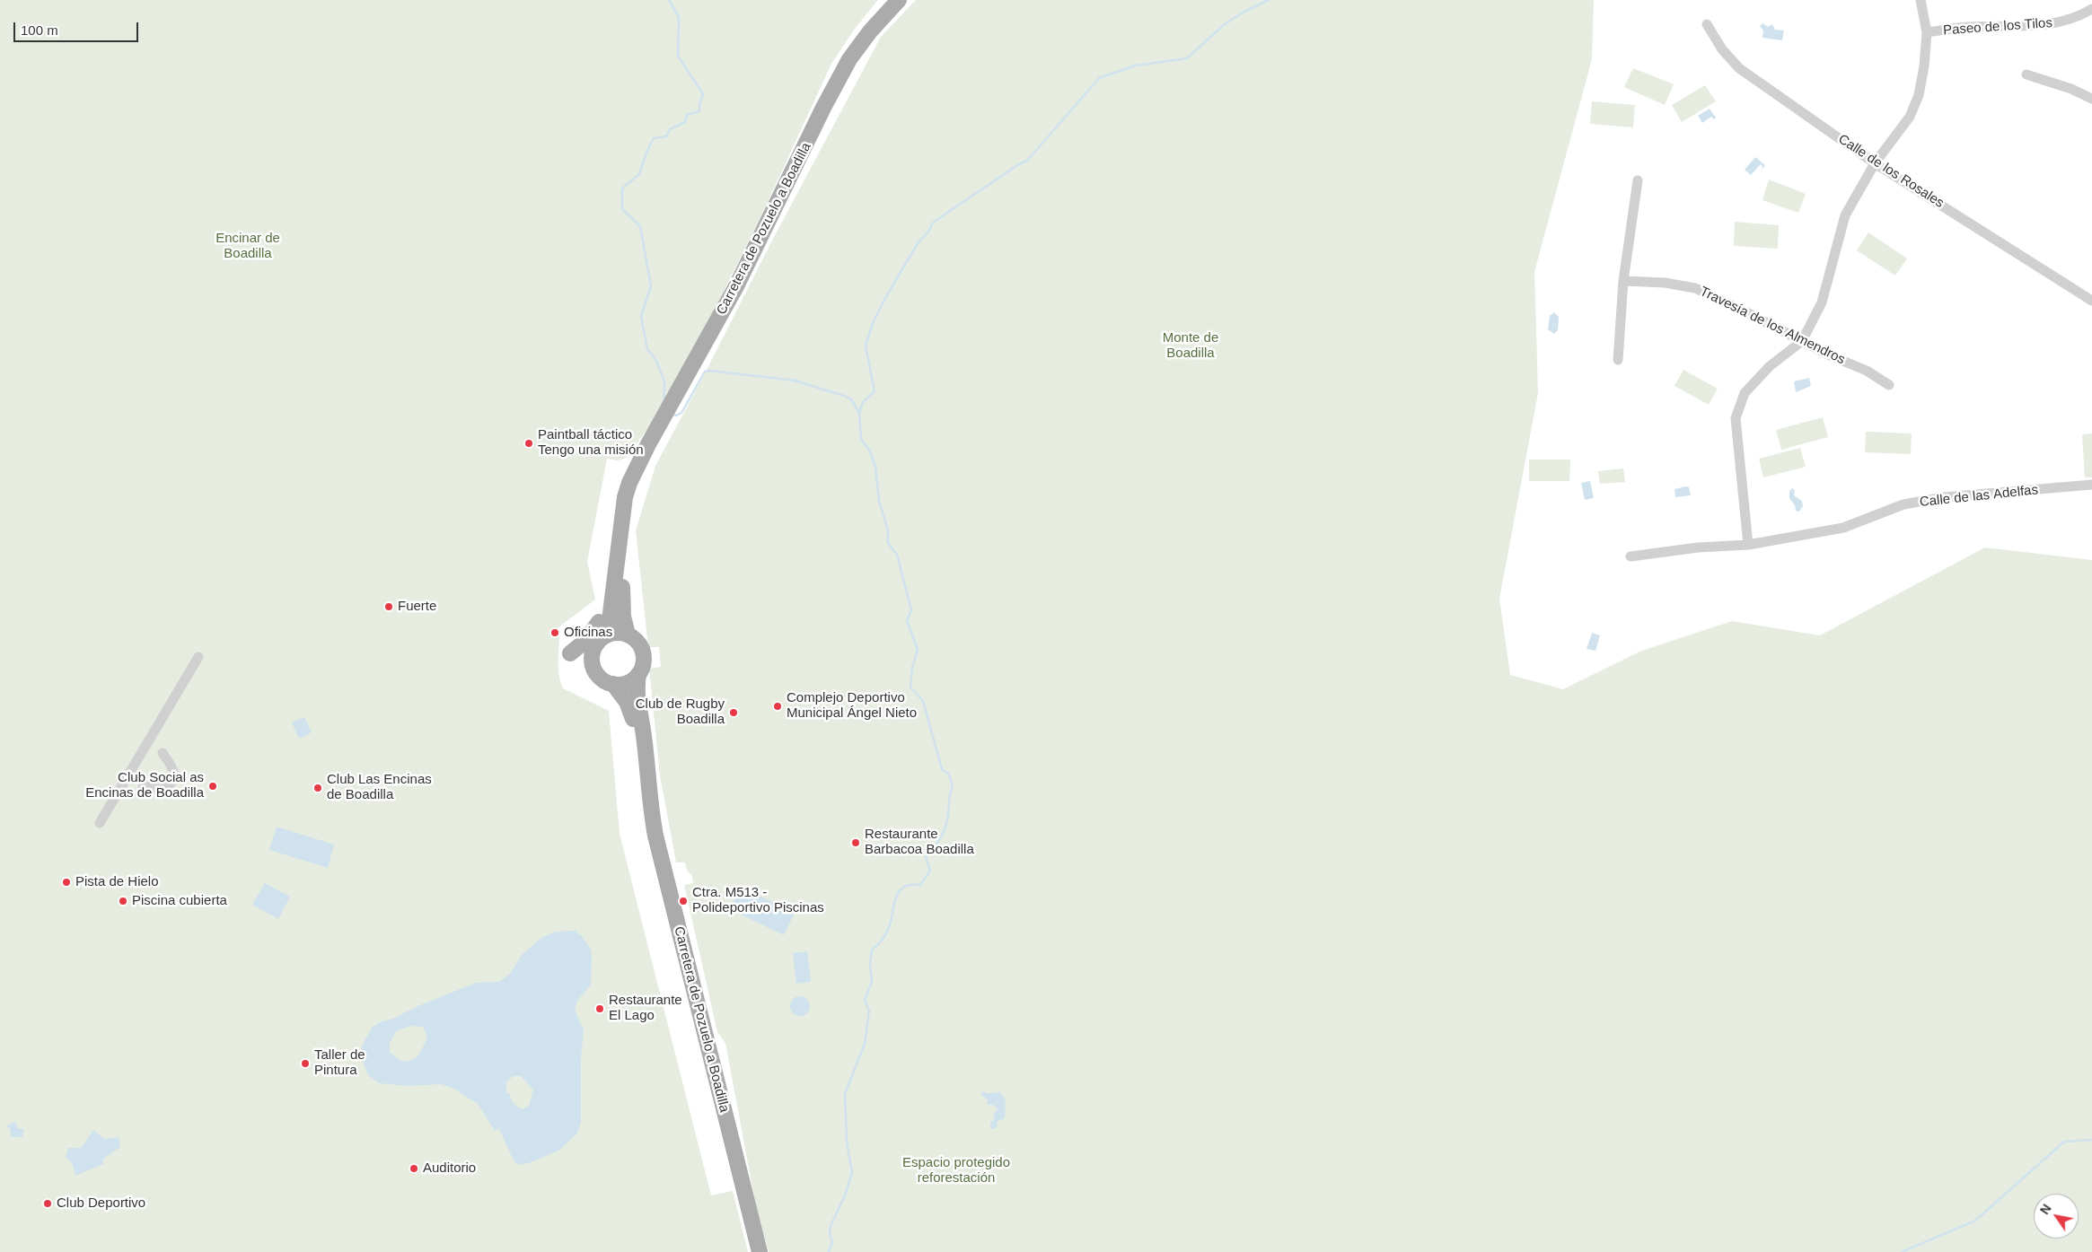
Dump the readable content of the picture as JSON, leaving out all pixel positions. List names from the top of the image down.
{
  "streets": {
    "main road": ["Carretera de Pozuelo a Boadilla"],
    "street": [
      "Paseo de los Tilos",
      "Calle de los Rosales",
      "Travesía de los Almendros",
      "Calle de las Adelfas"
    ]
  },
  "parks": ["Encinar de Boadilla", "Monte de Boadilla", "Espacio protegido reforestación"],
  "places": [
    "Paintball táctico Tengo una misión",
    "Fuerte",
    "Oficinas",
    "Complejo Deportivo Municipal Ángel Nieto",
    "Club de Rugby Boadilla",
    "Club Social as Encinas de Boadilla",
    "Club Las Encinas de Boadilla",
    "Restaurante Barbacoa Boadilla",
    "Pista de Hielo",
    "Piscina cubierta",
    "Ctra. M513 - Polideportivo Piscinas",
    "Restaurante El Lago",
    "Taller de Pintura",
    "Auditorio",
    "Club Deportivo"
  ],
  "scale_bar": "100 m",
  "north": "top left"
}
